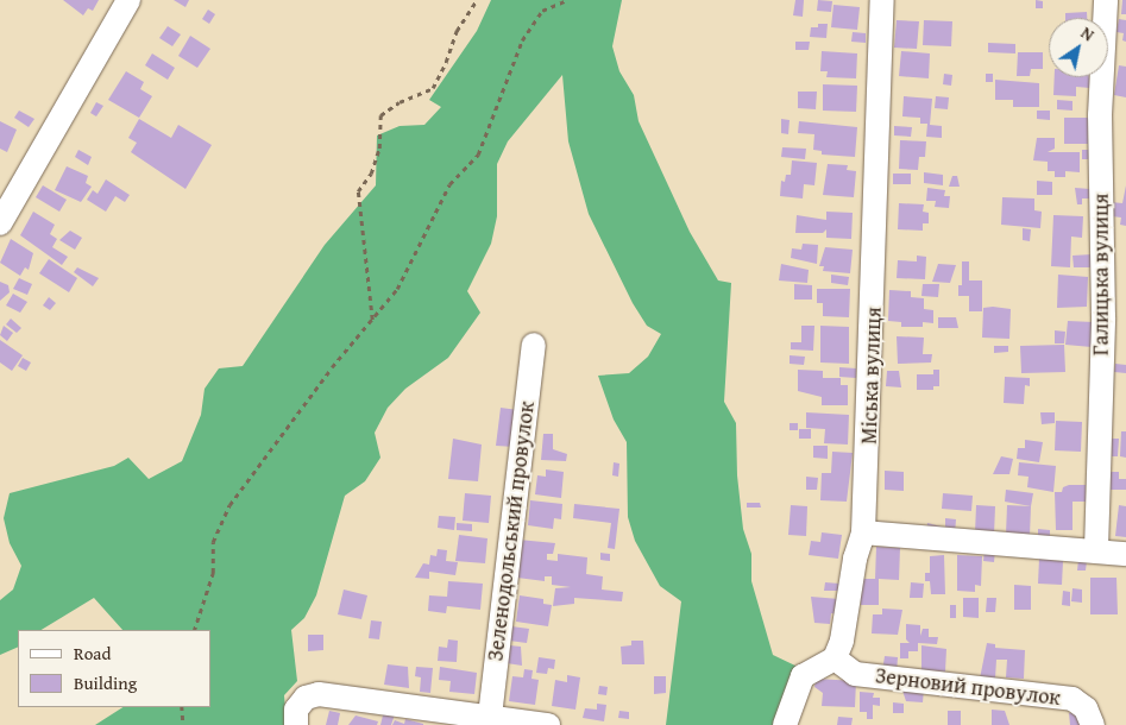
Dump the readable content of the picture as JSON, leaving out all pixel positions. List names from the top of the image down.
{
  "streets": {
    "street": [
      "Галицька вулиця",
      "Міська вулиця",
      "Зеленодольський провулок",
      "Зерновий провулок"
    ]
  },
  "crossings": [
    ["Міська вулиця", "Зерновий провулок"]
  ],
  "legend": ["Road", "Building"],
  "north": "top right"
}
